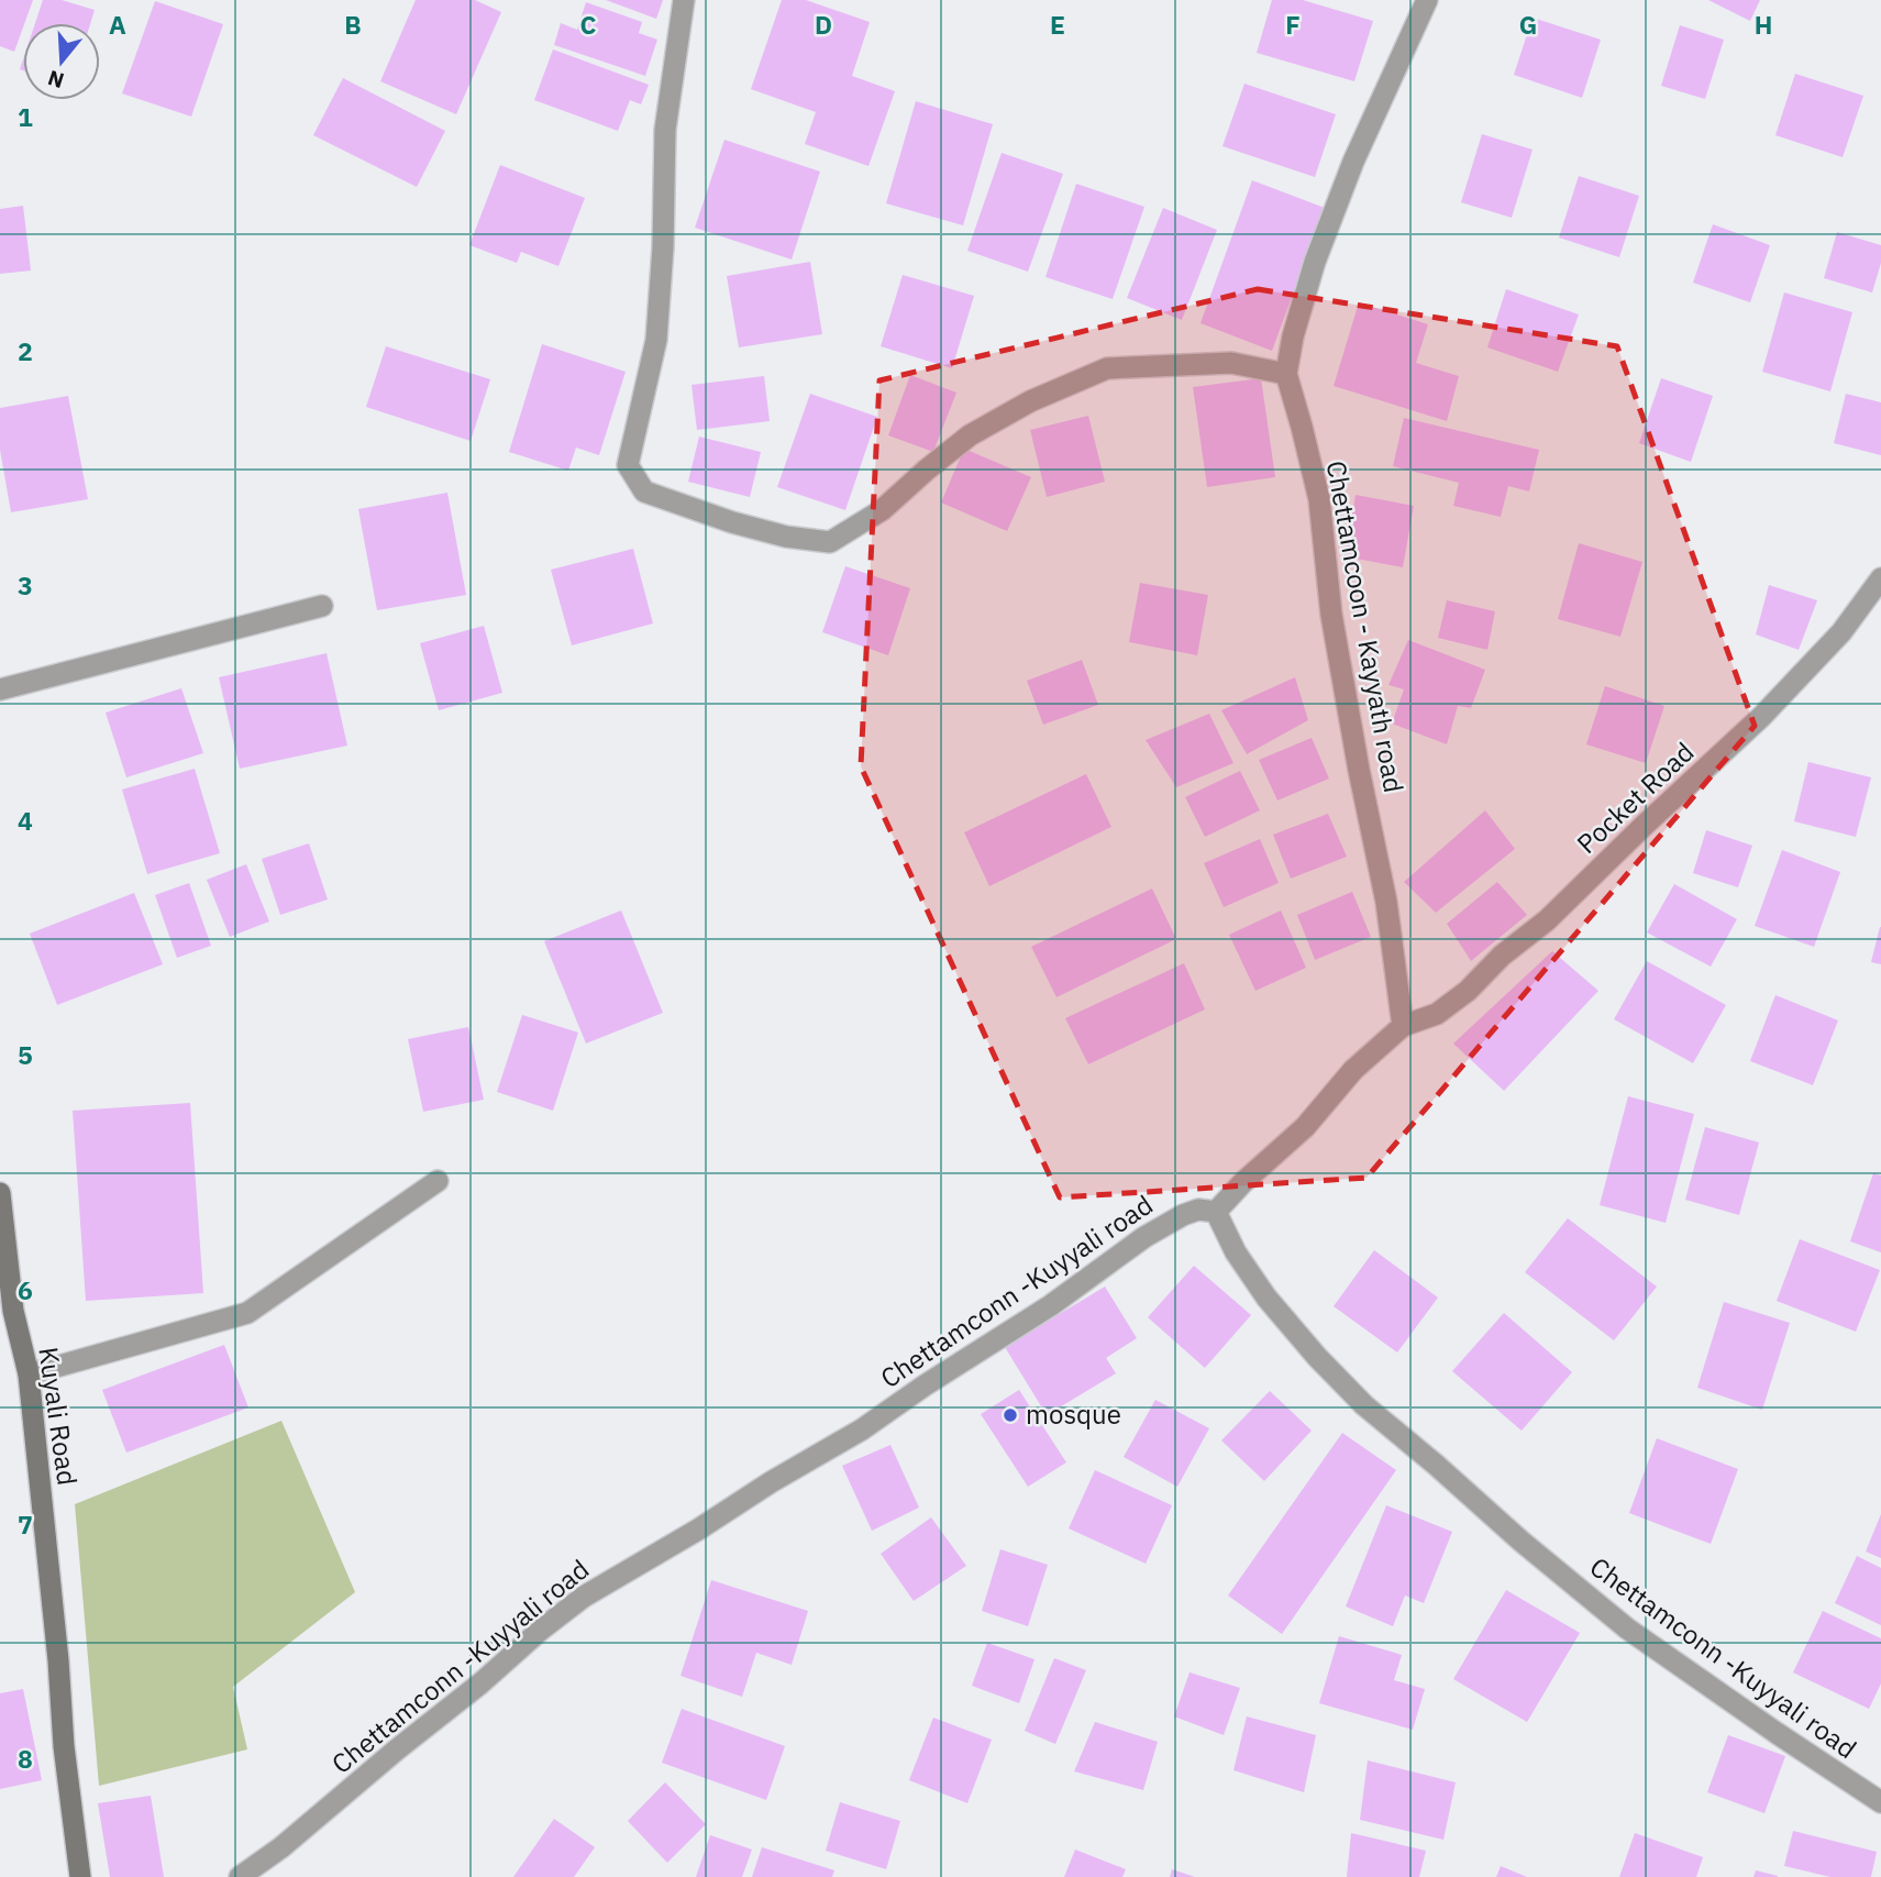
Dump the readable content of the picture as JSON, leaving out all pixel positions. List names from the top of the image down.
{
  "streets": {
    "main road": ["Kuyali Road"],
    "street": ["Chettamcoon - Kayyath road", "Pocket Road", "Chettamconn -Kuyyali road"]
  },
  "crossings": [
    ["Chettamcoon - Kayyath road", "Pocket Road"]
  ],
  "places": ["mosque"],
  "north": "bottom",
  "grid": {
    "columns": [
      "A",
      "B",
      "C",
      "D",
      "E",
      "F",
      "G",
      "H"
    ],
    "rows": [
      "1",
      "2",
      "3",
      "4",
      "5",
      "6",
      "7",
      "8"
    ]
  }
}
